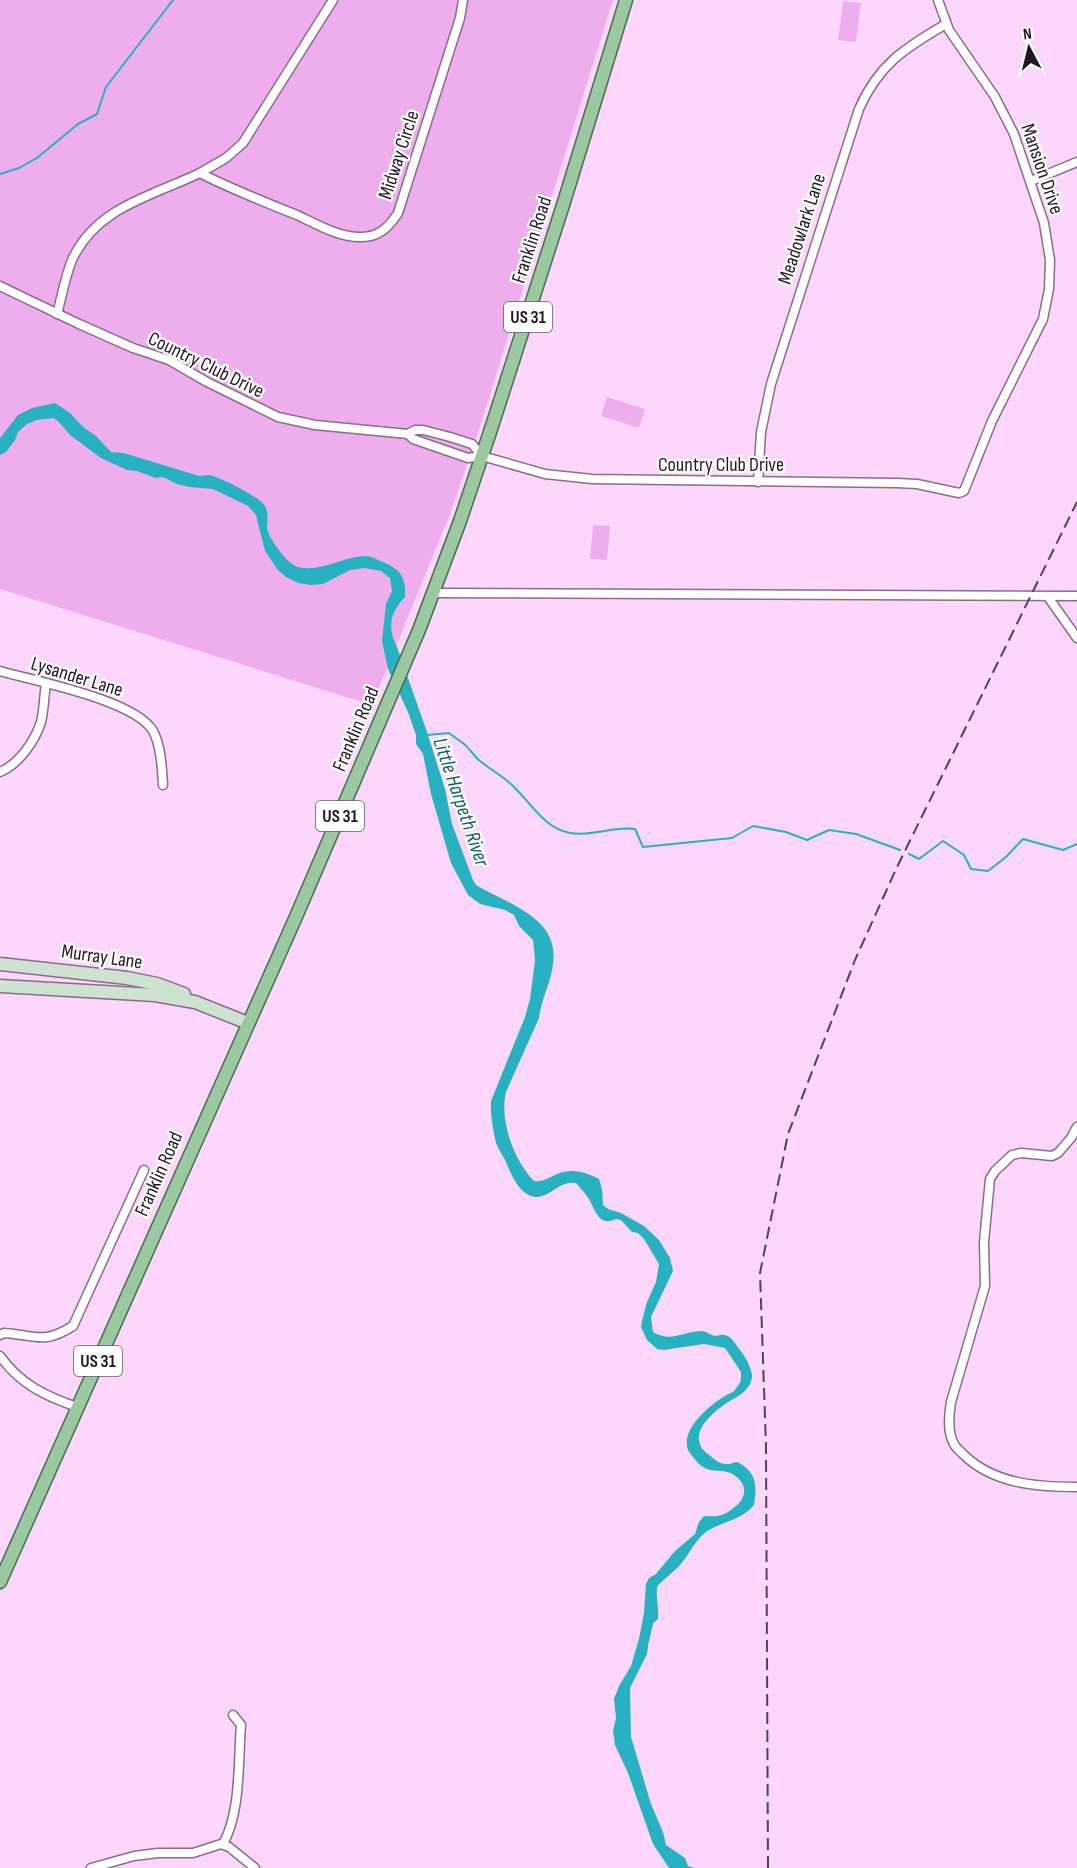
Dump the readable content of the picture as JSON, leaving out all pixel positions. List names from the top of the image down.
{
  "streets": {
    "main road": ["Franklin Road", "US 31", "Murray Lane"],
    "street": [
      "Midway Circle",
      "Mansion Drive",
      "Meadowlark Lane",
      "Country Club Drive",
      "Lysander Lane"
    ]
  },
  "crossings": [
    ["Mansion Drive", "Meadowlark Lane"],
    ["Mansion Drive", "Country Club Drive"],
    ["Meadowlark Lane", "Country Club Drive"],
    ["Franklin Road", "Country Club Drive"],
    ["Franklin Road", "Murray Lane"]
  ],
  "water": ["Little Harpeth River"],
  "north": "top"
}
